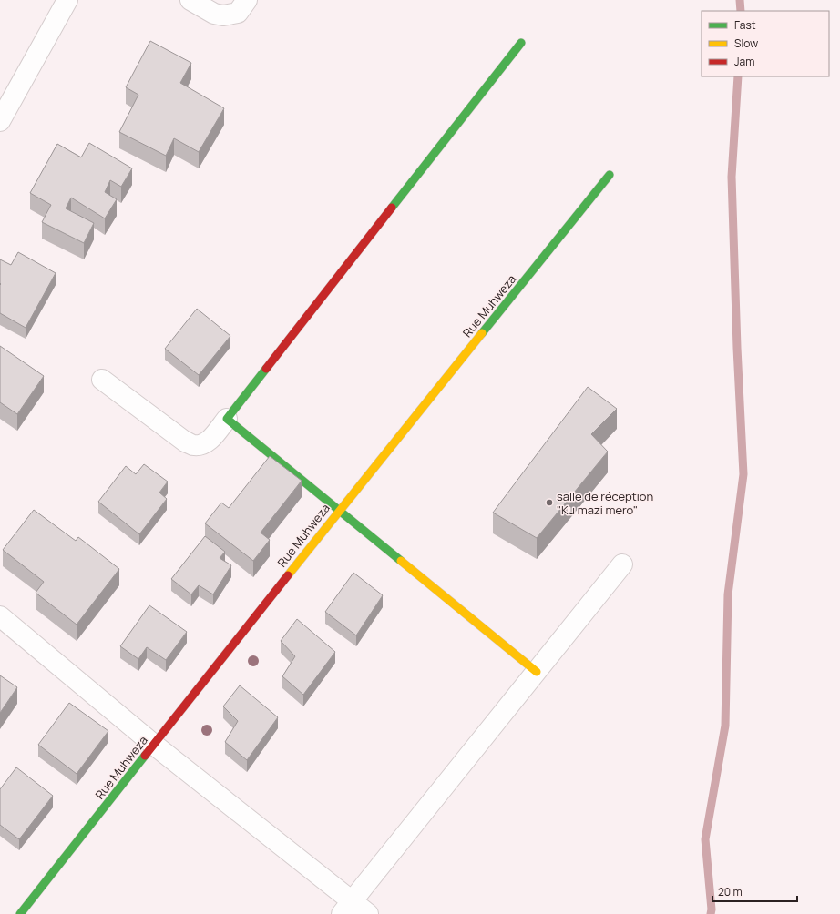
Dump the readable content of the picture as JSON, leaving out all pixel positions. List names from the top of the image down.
{
  "streets": {
    "street": ["Rue Muhweza"]
  },
  "places": ["salle de réception \"Ku mazi mero\""],
  "legend": ["Fast", "Slow", "Jam"],
  "scale_bar": "20 m"
}
